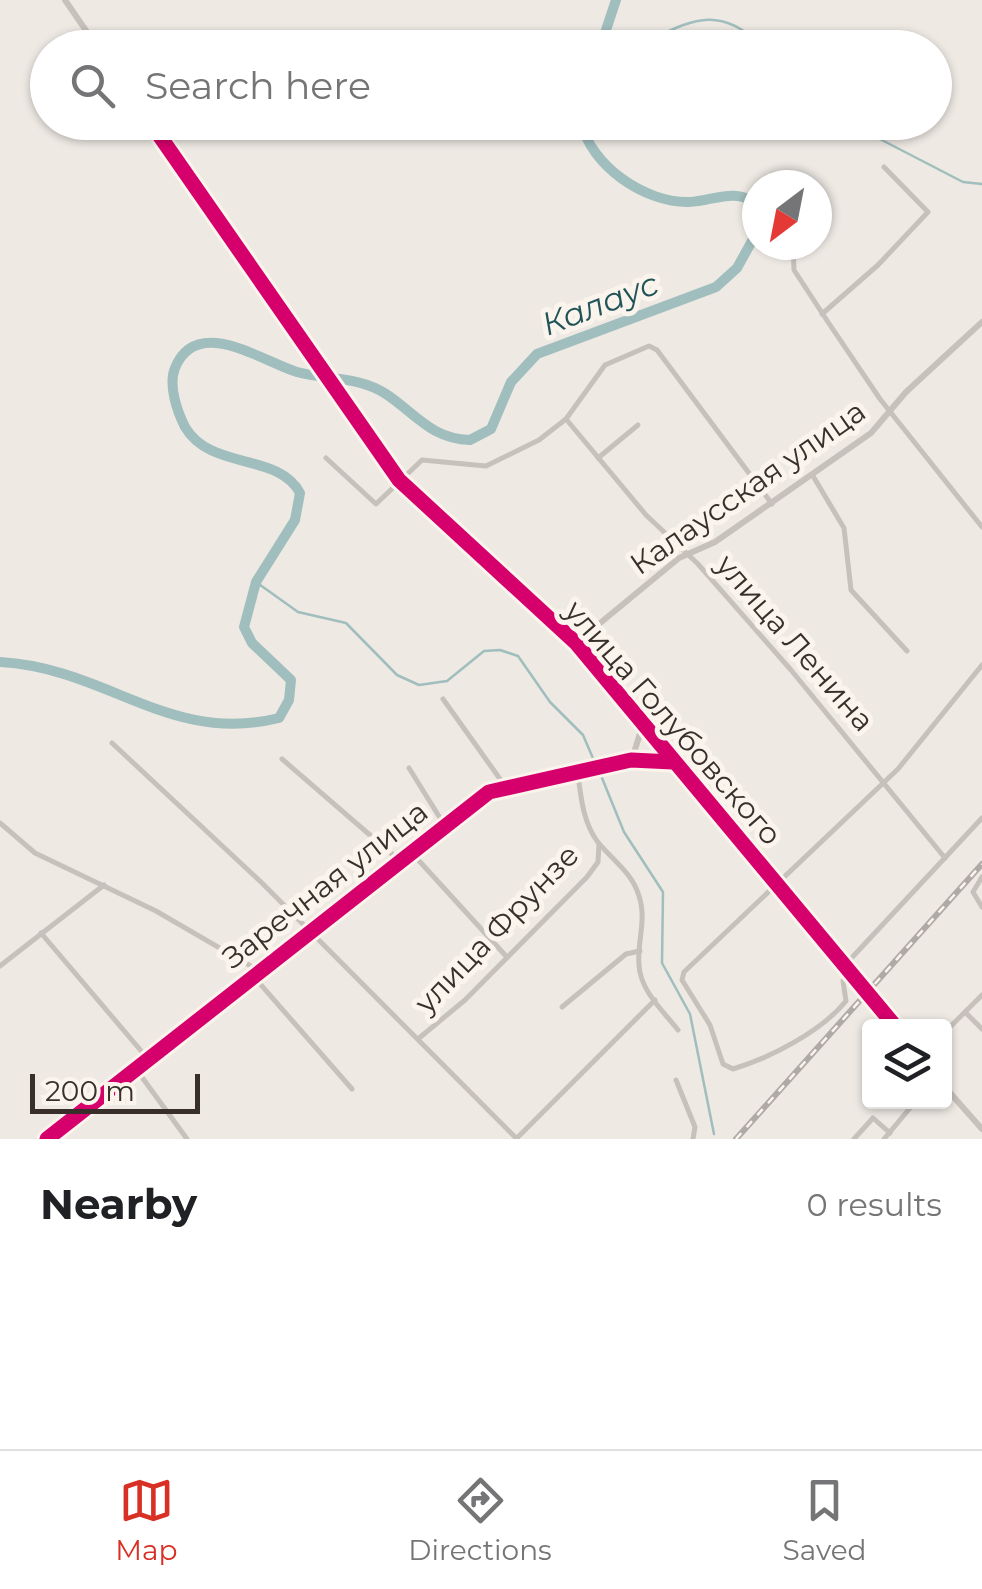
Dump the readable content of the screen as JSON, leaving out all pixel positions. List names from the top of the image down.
{
  "streets": {
    "street": [
      "Калаусская улица",
      "улица Ленина",
      "улица Голубовского",
      "Заречная улица",
      "улица Фрунзе"
    ]
  },
  "crossings": [
    ["Калаусская улица", "улица Ленина"],
    ["Калаусская улица", "улица Голубовского"],
    ["улица Голубовского", "Заречная улица"]
  ],
  "water": ["Калаус"],
  "scale_bar": "200 m",
  "north": "bottom left",
  "page": {
    "search": "Search here",
    "scale": "200 m",
    "heading": ["Nearby", "0 results"],
    "nav": ["Map", "Directions", "Saved"]
  }
}
